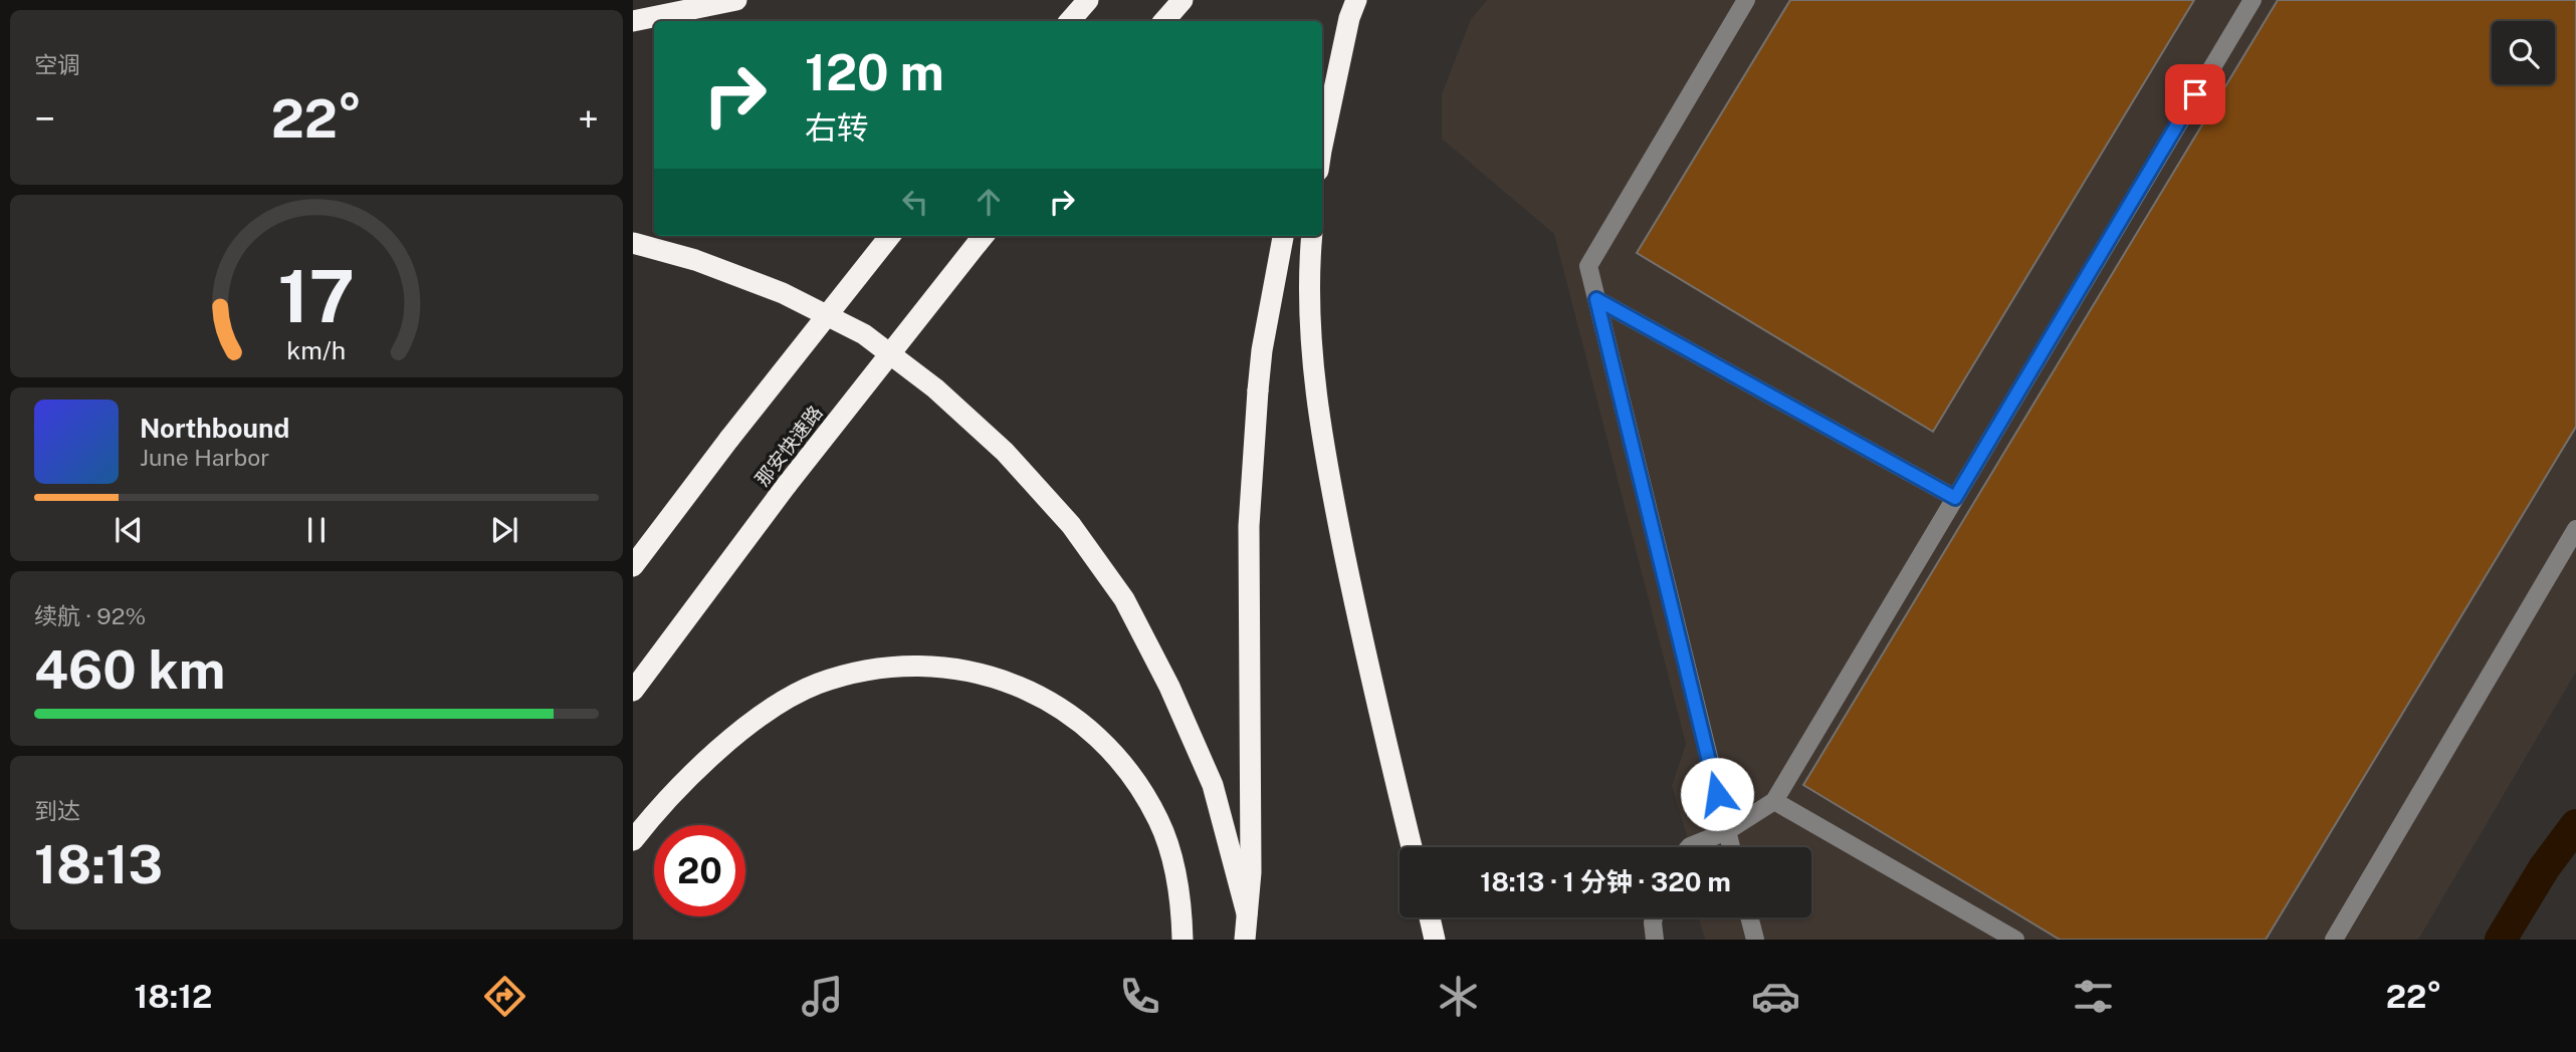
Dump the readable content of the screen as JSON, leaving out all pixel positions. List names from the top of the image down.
{
  "streets": {
    "highway": ["那安快速路"]
  },
  "page": {
    "tile": [
      "空调",
      ["续航 · 92%", "460 km"],
      ["到达", "18:13"]
    ],
    "turn": ["120 m", "右转"],
    "heat": ["−", "22°", "+"],
    "song": ["Northbound", "June Harbor"],
    "limit": "20",
    "trip": "18:13 · 1 分钟 · 320 m",
    "tabs": ["18:12", "22°"],
    "gauge": ["17", "km/h"]
  }
}
